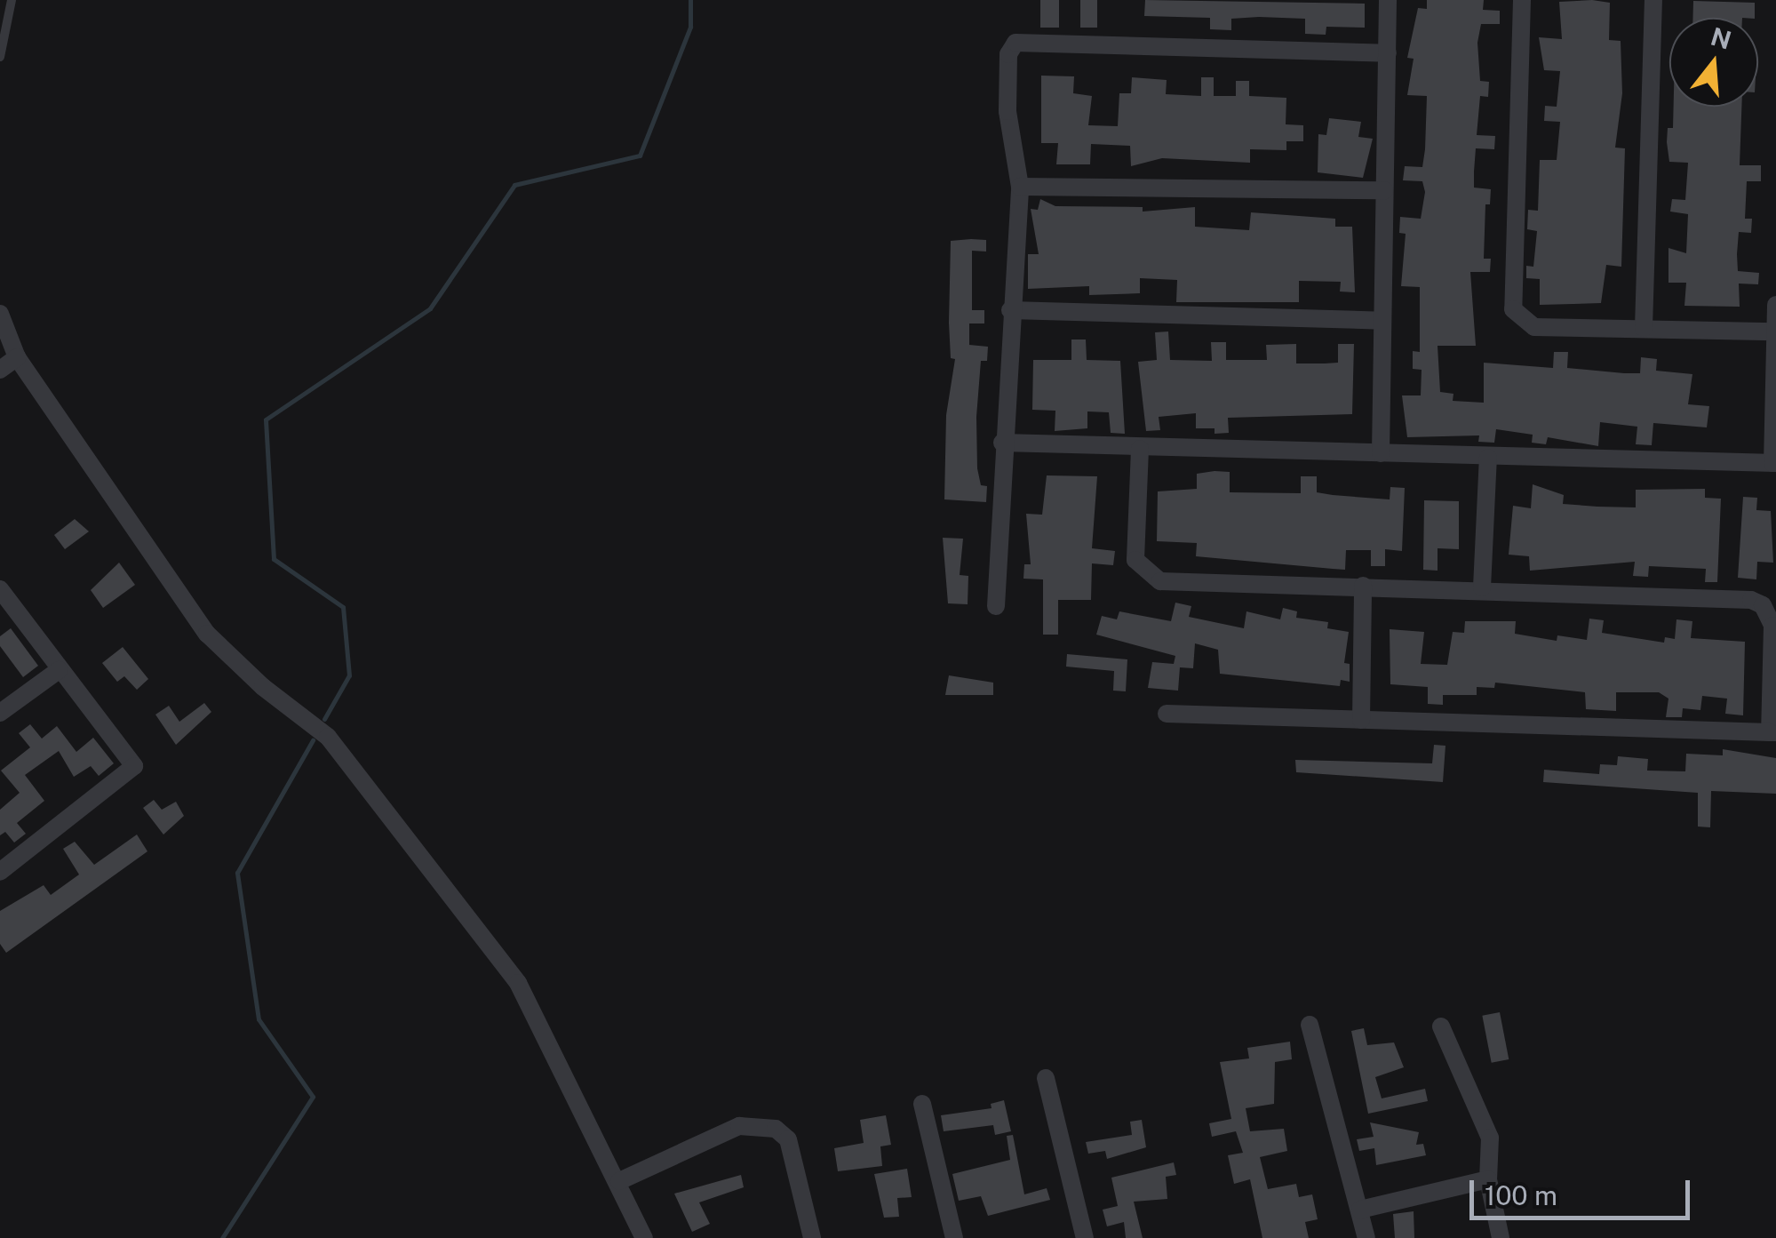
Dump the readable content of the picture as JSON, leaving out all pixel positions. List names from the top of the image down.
{
  "scale_bar": "100 m",
  "north": "top"
}
